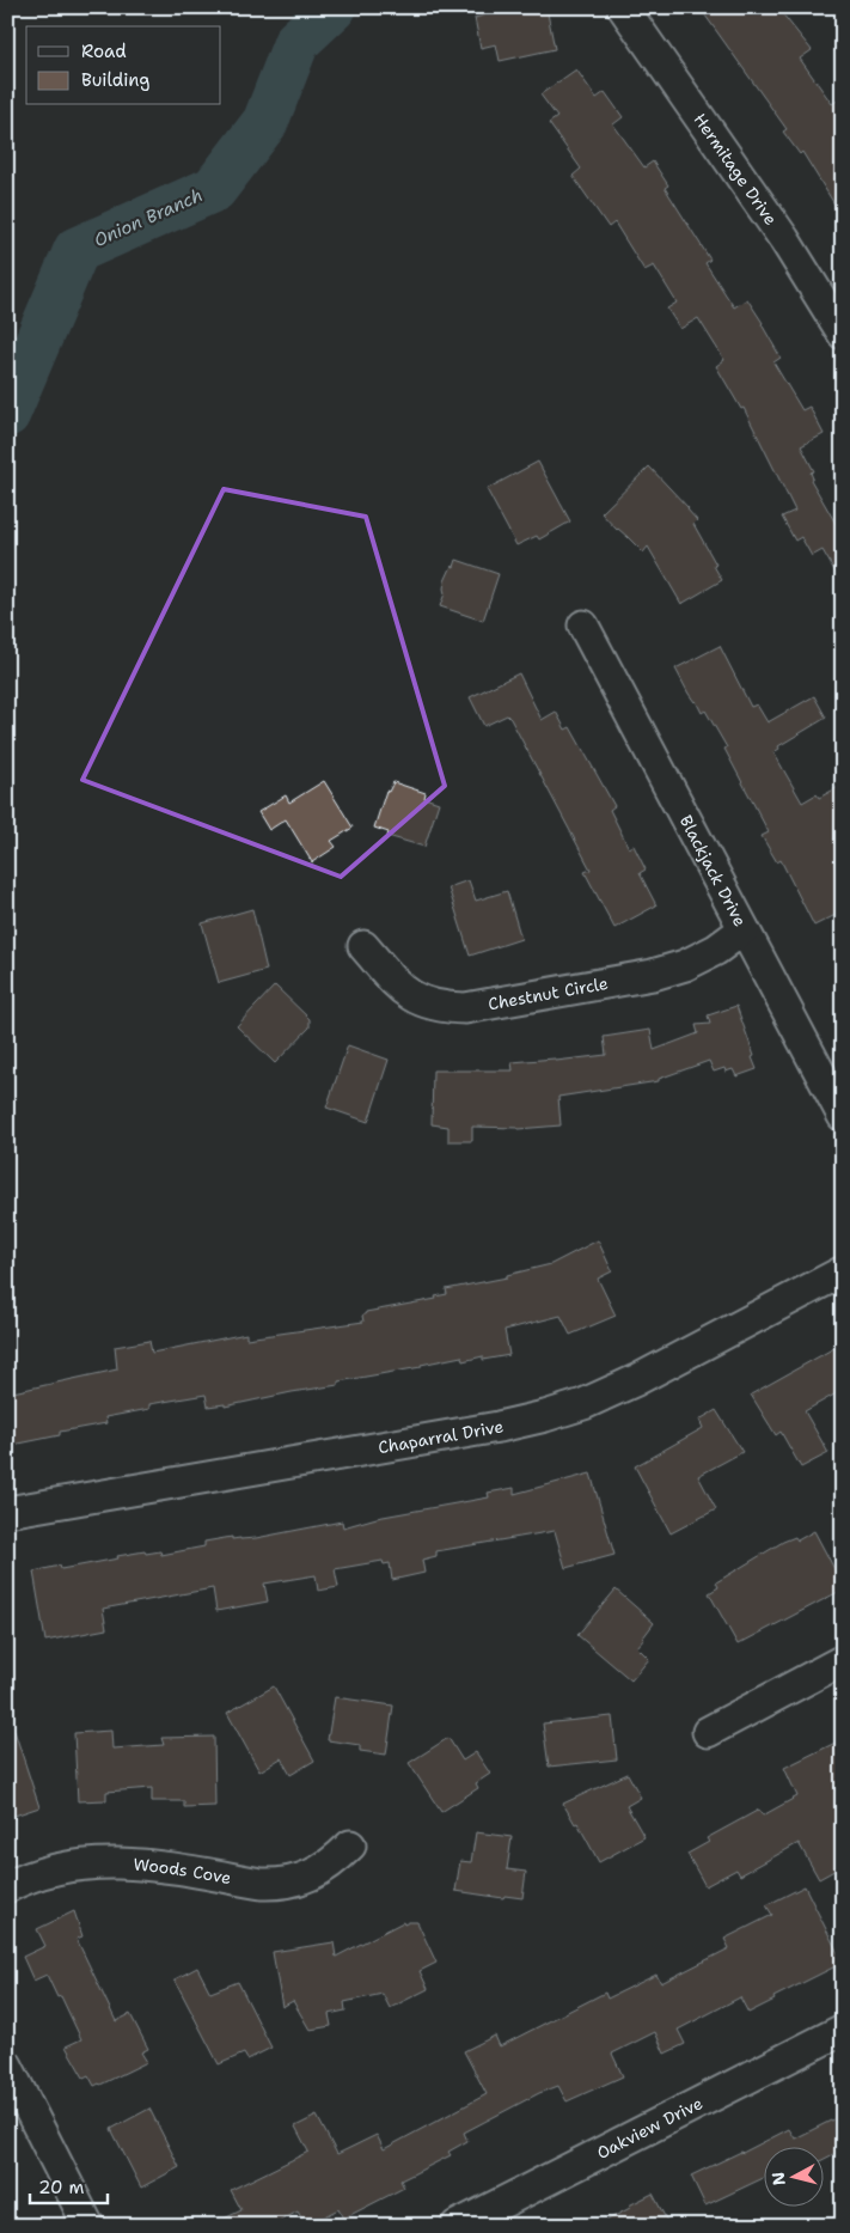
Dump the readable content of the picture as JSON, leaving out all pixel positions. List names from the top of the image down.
{
  "streets": {
    "street": [
      "Hermitage Drive",
      "Blackjack Drive",
      "Chestnut Circle",
      "Chaparral Drive",
      "Woods Cove",
      "Oakview Drive"
    ]
  },
  "crossings": [
    ["Blackjack Drive", "Chestnut Circle"]
  ],
  "water": ["Onion Branch"],
  "legend": ["Road", "Building"],
  "scale_bar": "20 m",
  "north": "left"
}
